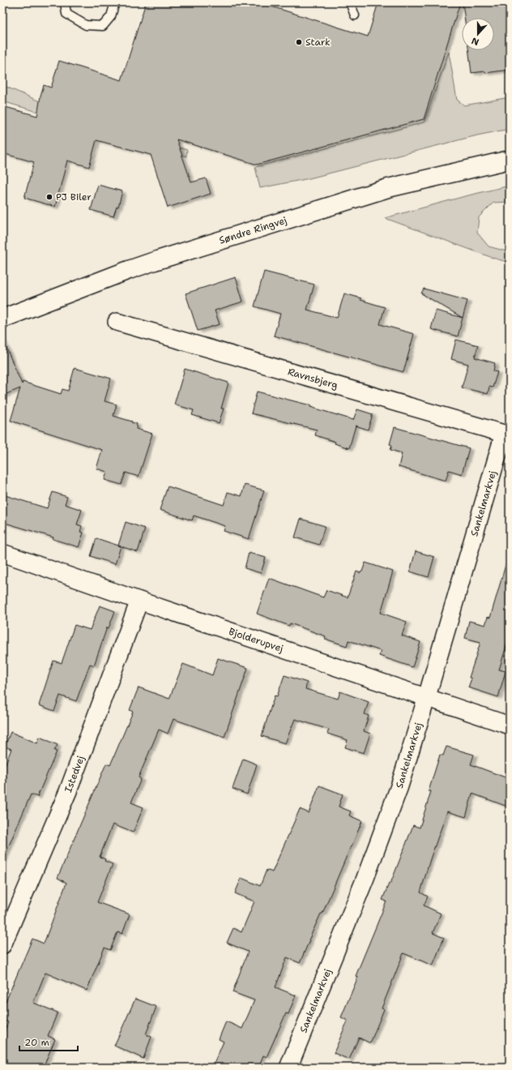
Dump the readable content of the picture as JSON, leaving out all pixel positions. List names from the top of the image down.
{
  "streets": {
    "main road": ["Søndre Ringvej"],
    "street": [
      "Ravnsbjerg",
      "Sankelmarkvej",
      "Bjolderupvej",
      "Istedvej"
    ]
  },
  "crossings": [
    ["Ravnsbjerg", "Sankelmarkvej"],
    ["Sankelmarkvej", "Bjolderupvej"],
    ["Bjolderupvej", "Istedvej"]
  ],
  "places": ["Stark", "PJ Biler"],
  "scale_bar": "20 m",
  "north": "bottom"
}
